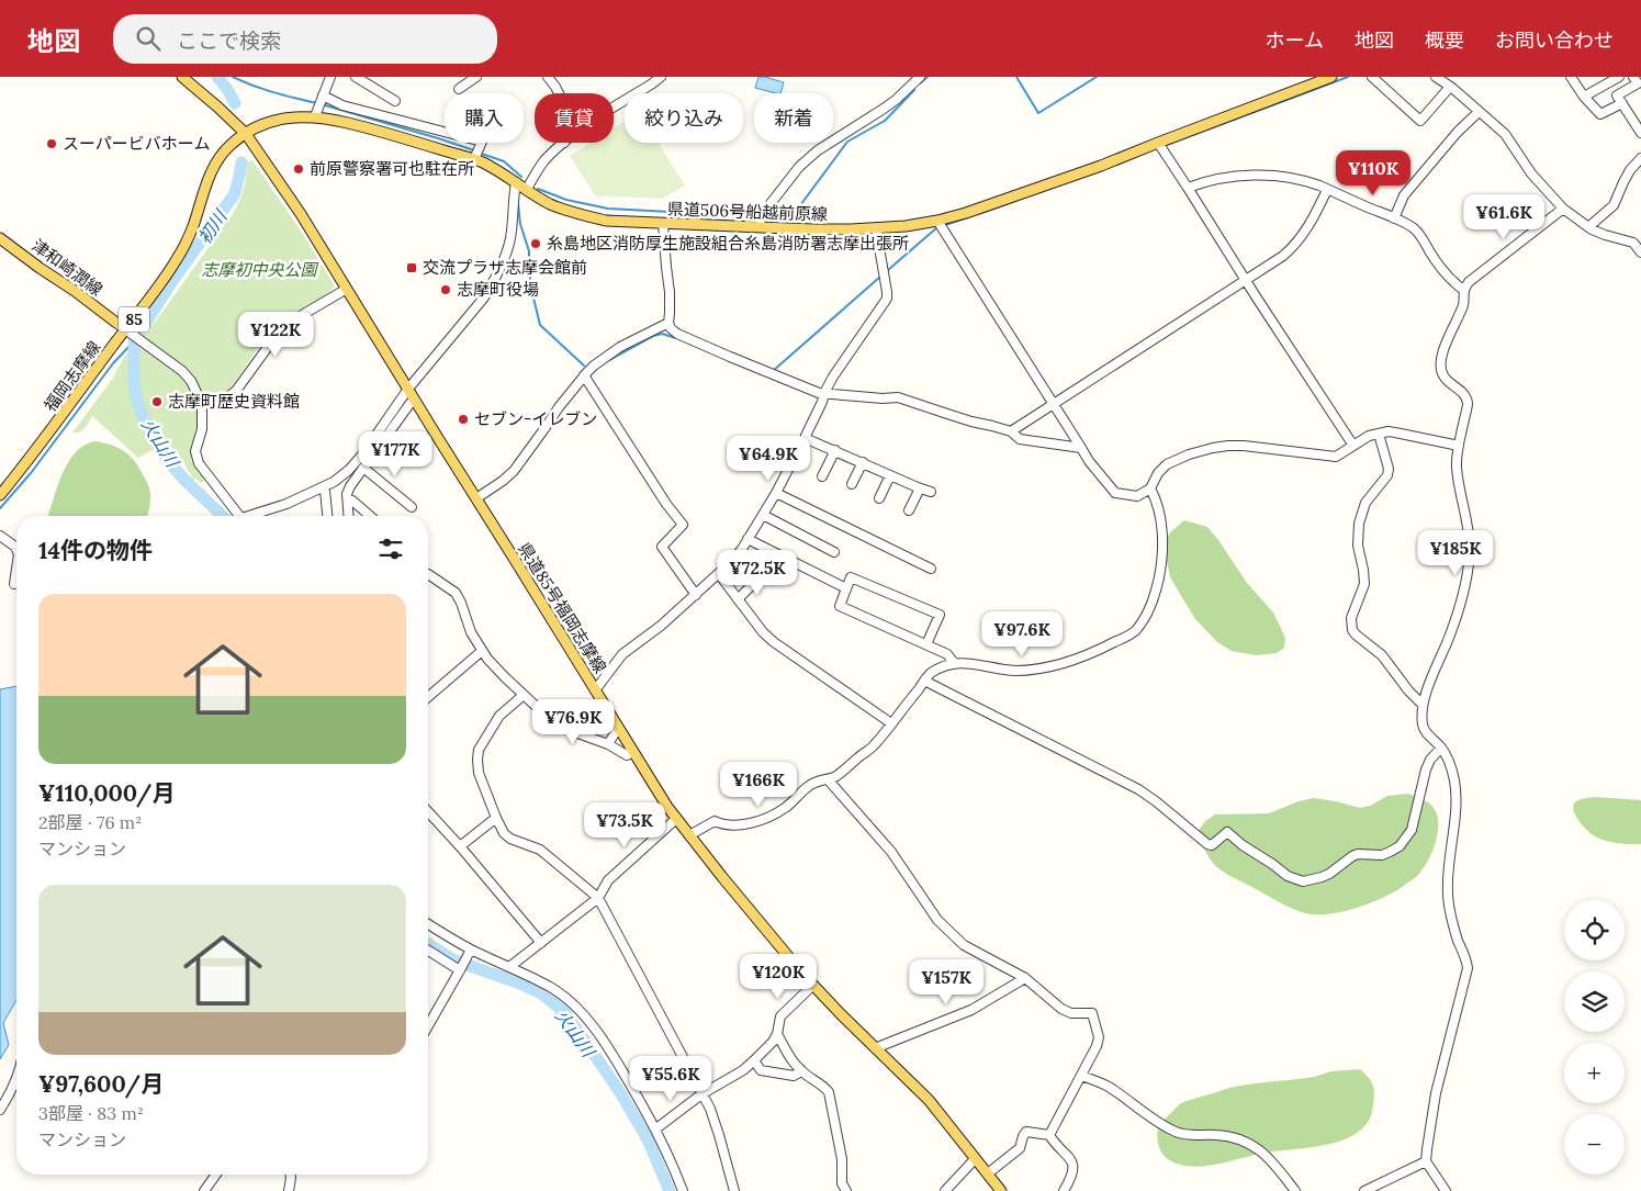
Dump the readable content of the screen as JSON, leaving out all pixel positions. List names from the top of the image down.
{
  "streets": {
    "main road": [
      "県道506号船越前原線",
      "津和崎潤線",
      "85",
      "福岡志摩線",
      "県道85号福岡志摩線"
    ]
  },
  "crossings": [
    ["県道506号船越前原線", "福岡志摩線"],
    ["県道506号船越前原線", "県道85号福岡志摩線"],
    ["福岡志摩線", "県道85号福岡志摩線"]
  ],
  "water": ["初川", "火山川"],
  "parks": ["志摩初中央公園"],
  "places": {
    "other": [
      "スーパービバホーム",
      "前原警察署可也駐在所",
      "糸島地区消防厚生施設組合糸島消防署志摩出張所",
      "志摩町役場",
      "志摩町歴史資料館",
      "セブン-イレブン"
    ],
    "transit": ["交流プラザ志摩会館前"]
  },
  "page": {
    "header": "地図",
    "search": "ここで検索",
    "nav": [
      "ホーム",
      "地図",
      "概要",
      "お問い合わせ"
    ],
    "chip": [
      "購入",
      "賃貸",
      "絞り込み",
      "新着"
    ],
    "price": [
      "¥110K",
      "¥61.6K",
      "¥122K",
      "¥177K",
      "¥64.9K",
      "¥185K",
      "¥72.5K",
      "¥97.6K",
      "¥76.9K",
      "¥166K",
      "¥73.5K",
      "¥120K",
      "¥157K",
      "¥55.6K"
    ],
    "heading": "14件の物件",
    "list": [
      {
        "name": "¥110,000/月",
        "note": "2部屋 · 76 m² · マンション"
      },
      {
        "name": "¥97,600/月",
        "note": "3部屋 · 83 m² · マンション"
      }
    ],
    "map_buttons": ["+", "−"]
  }
}
